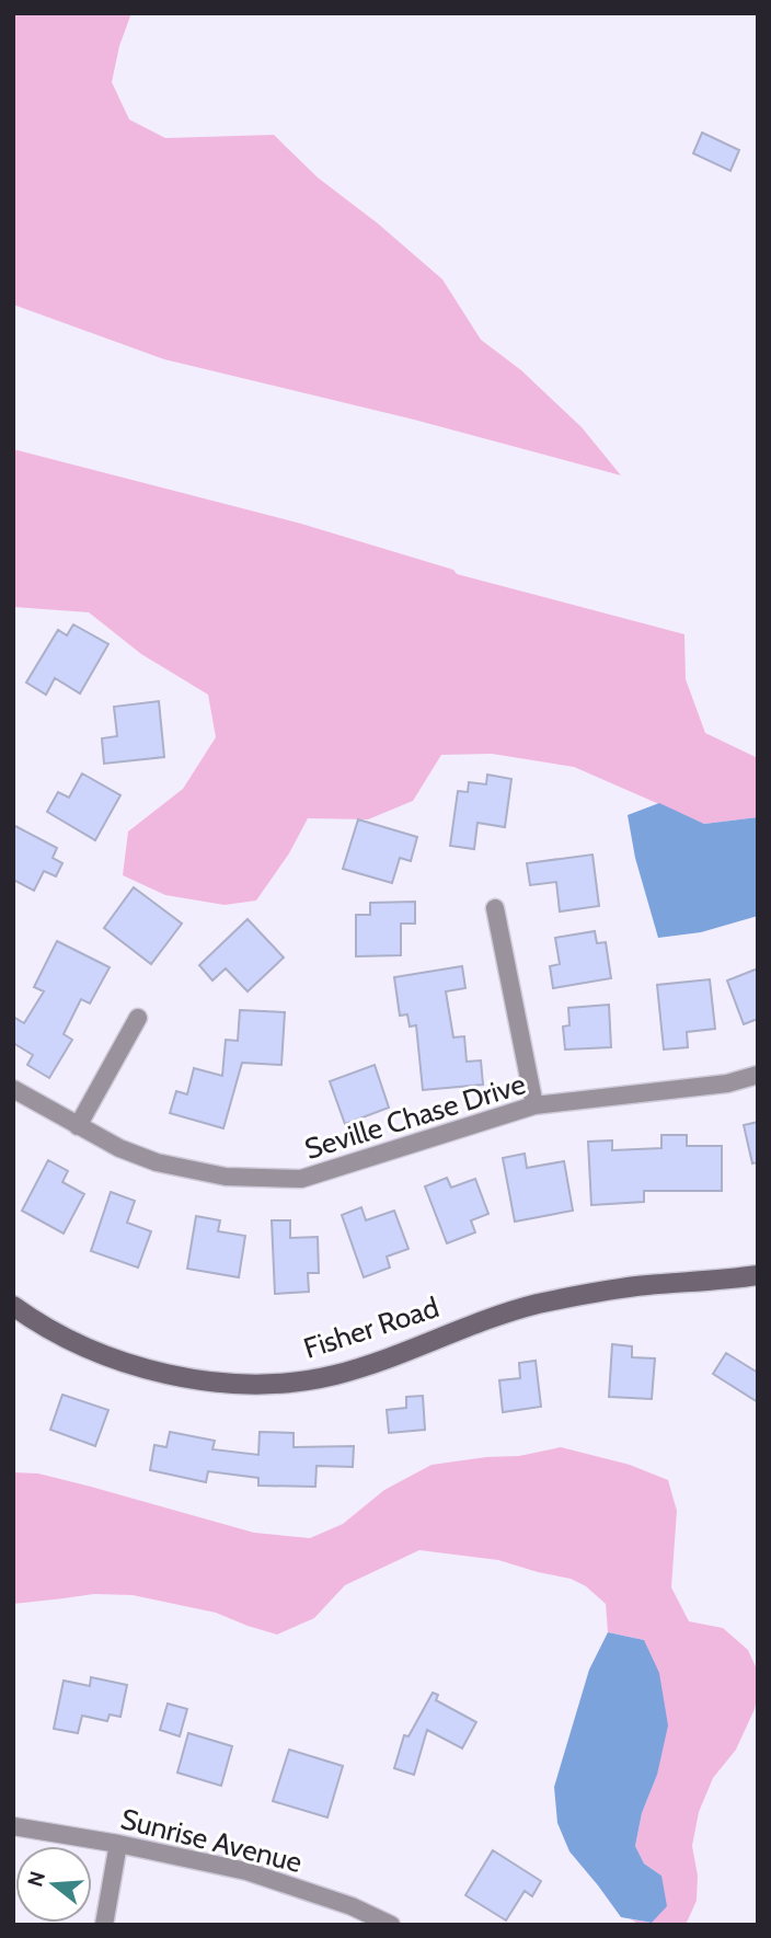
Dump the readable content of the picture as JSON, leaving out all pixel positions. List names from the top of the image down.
{
  "streets": {
    "street": ["Seville Chase Drive", "Fisher Road", "Sunrise Avenue"]
  },
  "north": "left"
}
